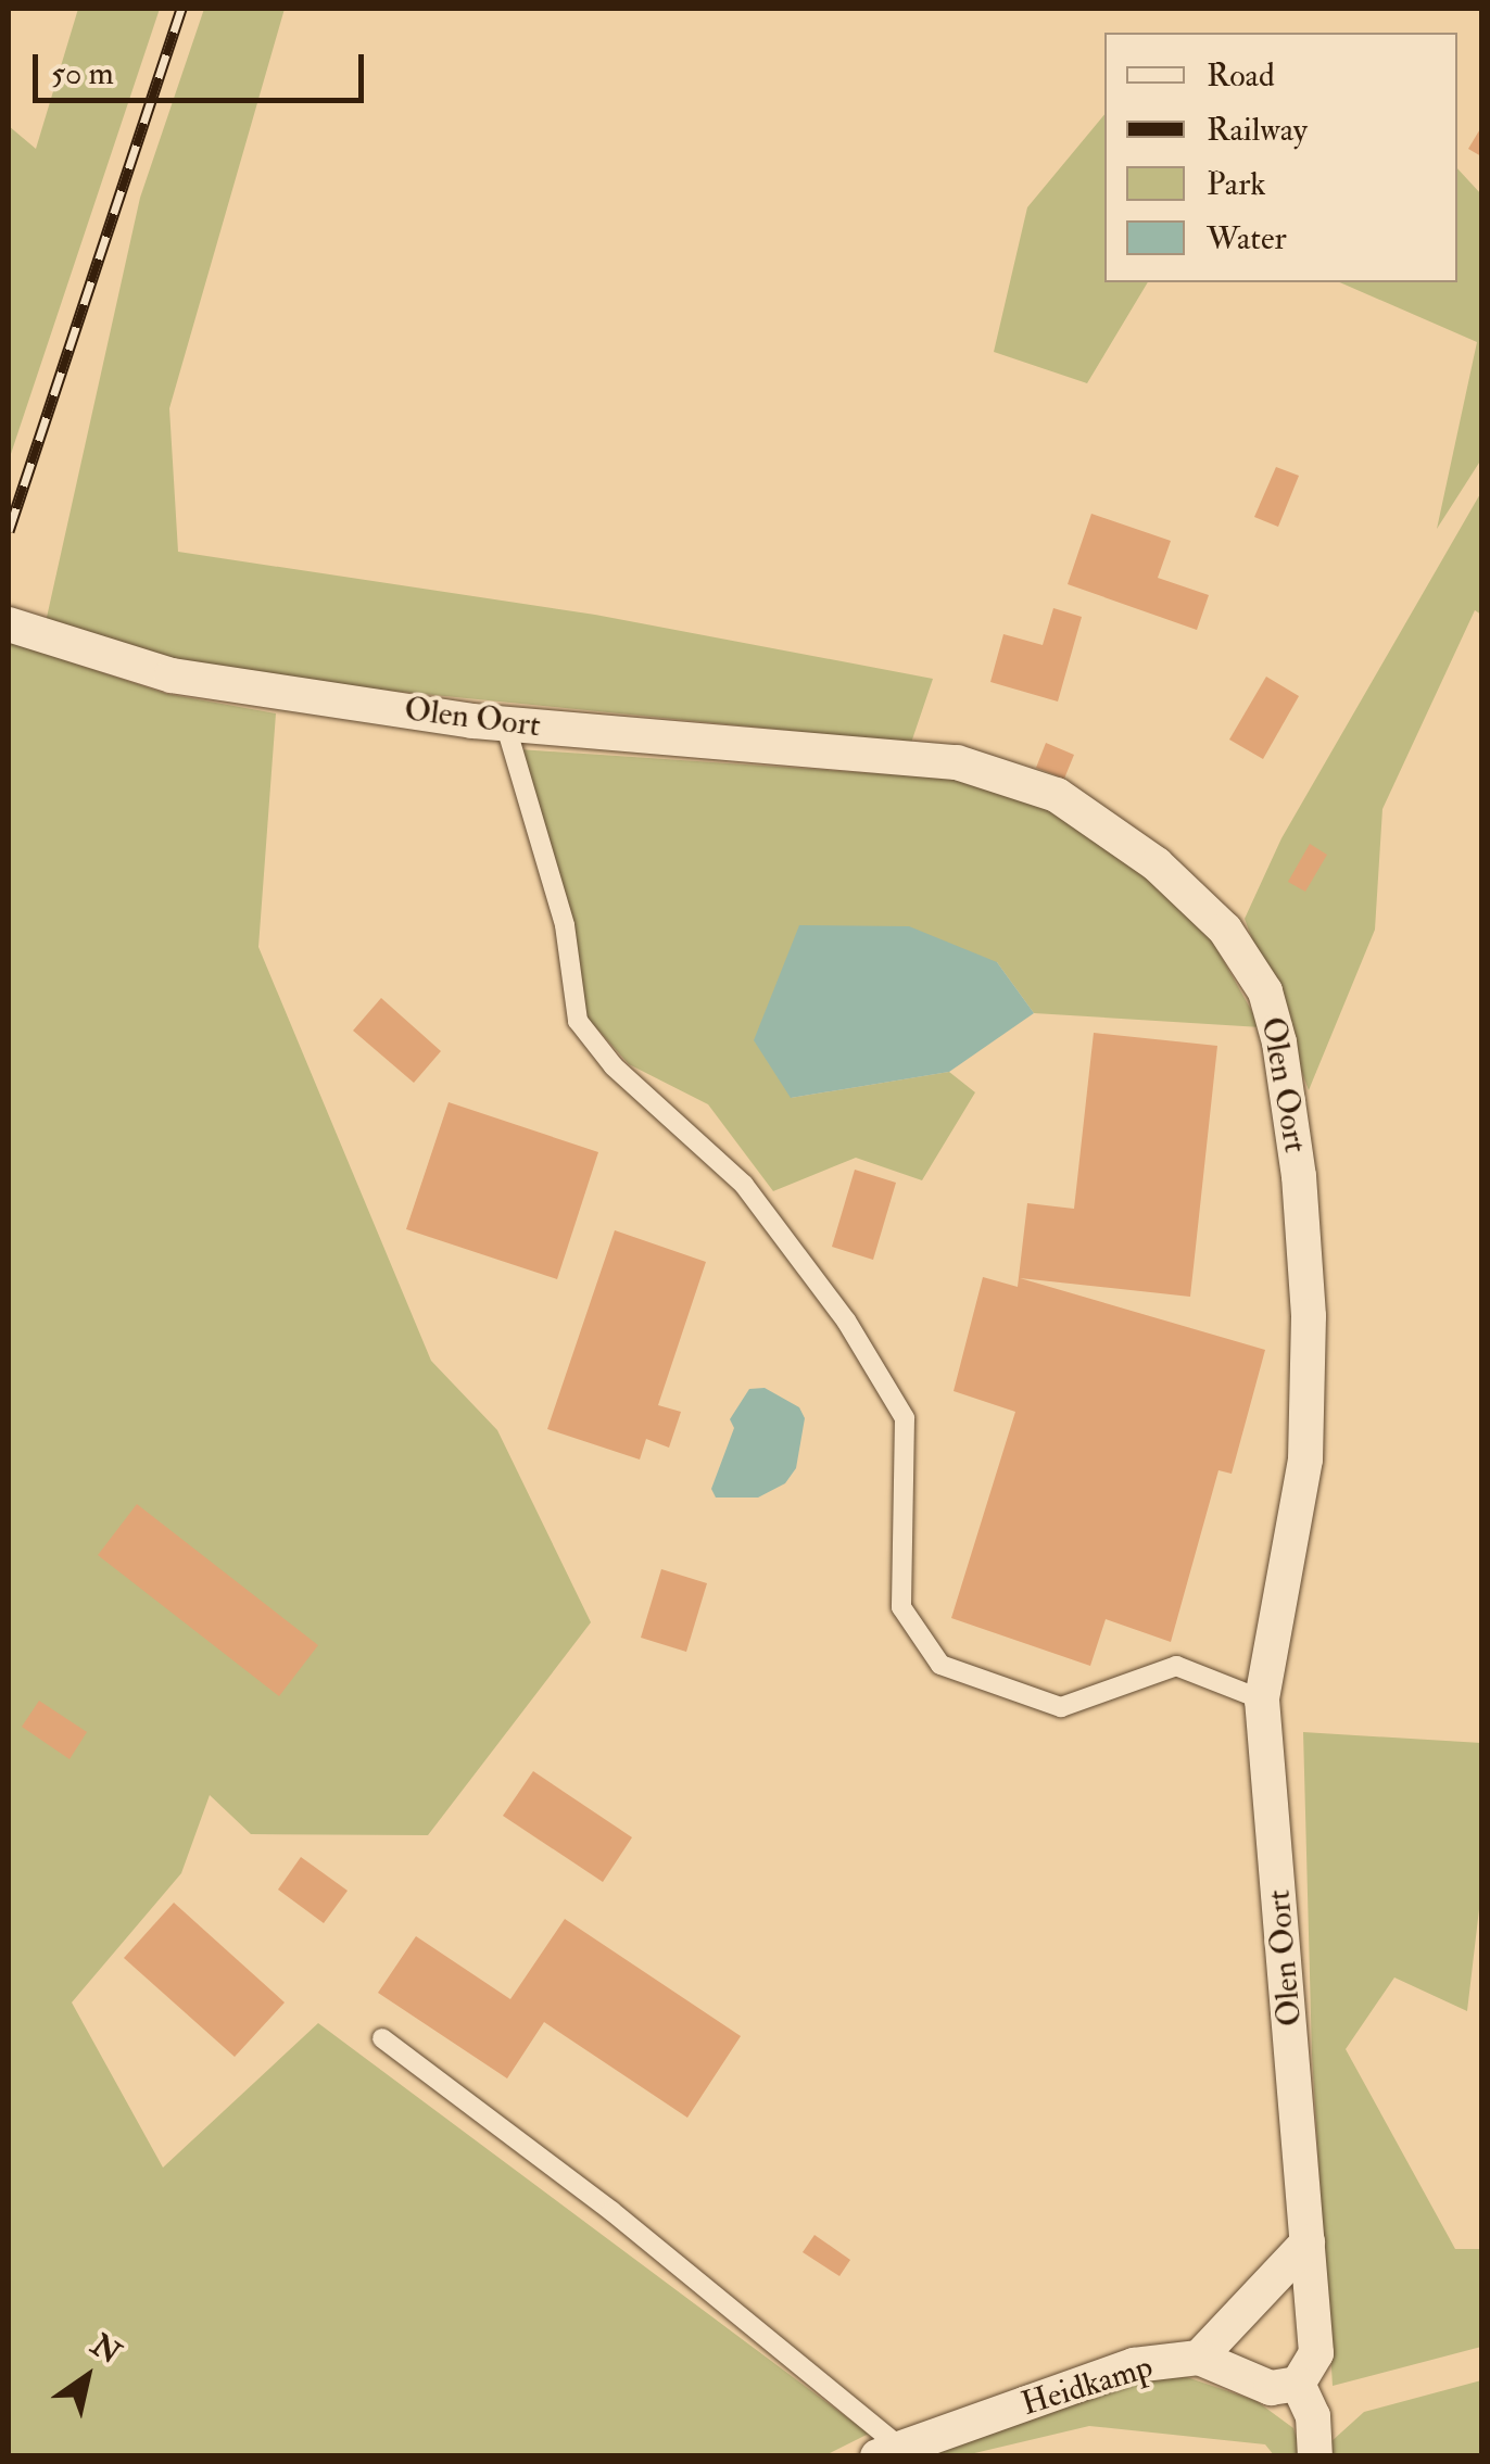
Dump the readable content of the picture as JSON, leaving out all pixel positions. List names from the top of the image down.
{
  "streets": {
    "street": ["Olen Oort", "Heidkamp"]
  },
  "crossings": [
    ["Olen Oort", "Heidkamp"]
  ],
  "legend": [
    "Road",
    "Railway",
    "Park",
    "Water"
  ],
  "scale_bar": "50 m",
  "north": "top right"
}
